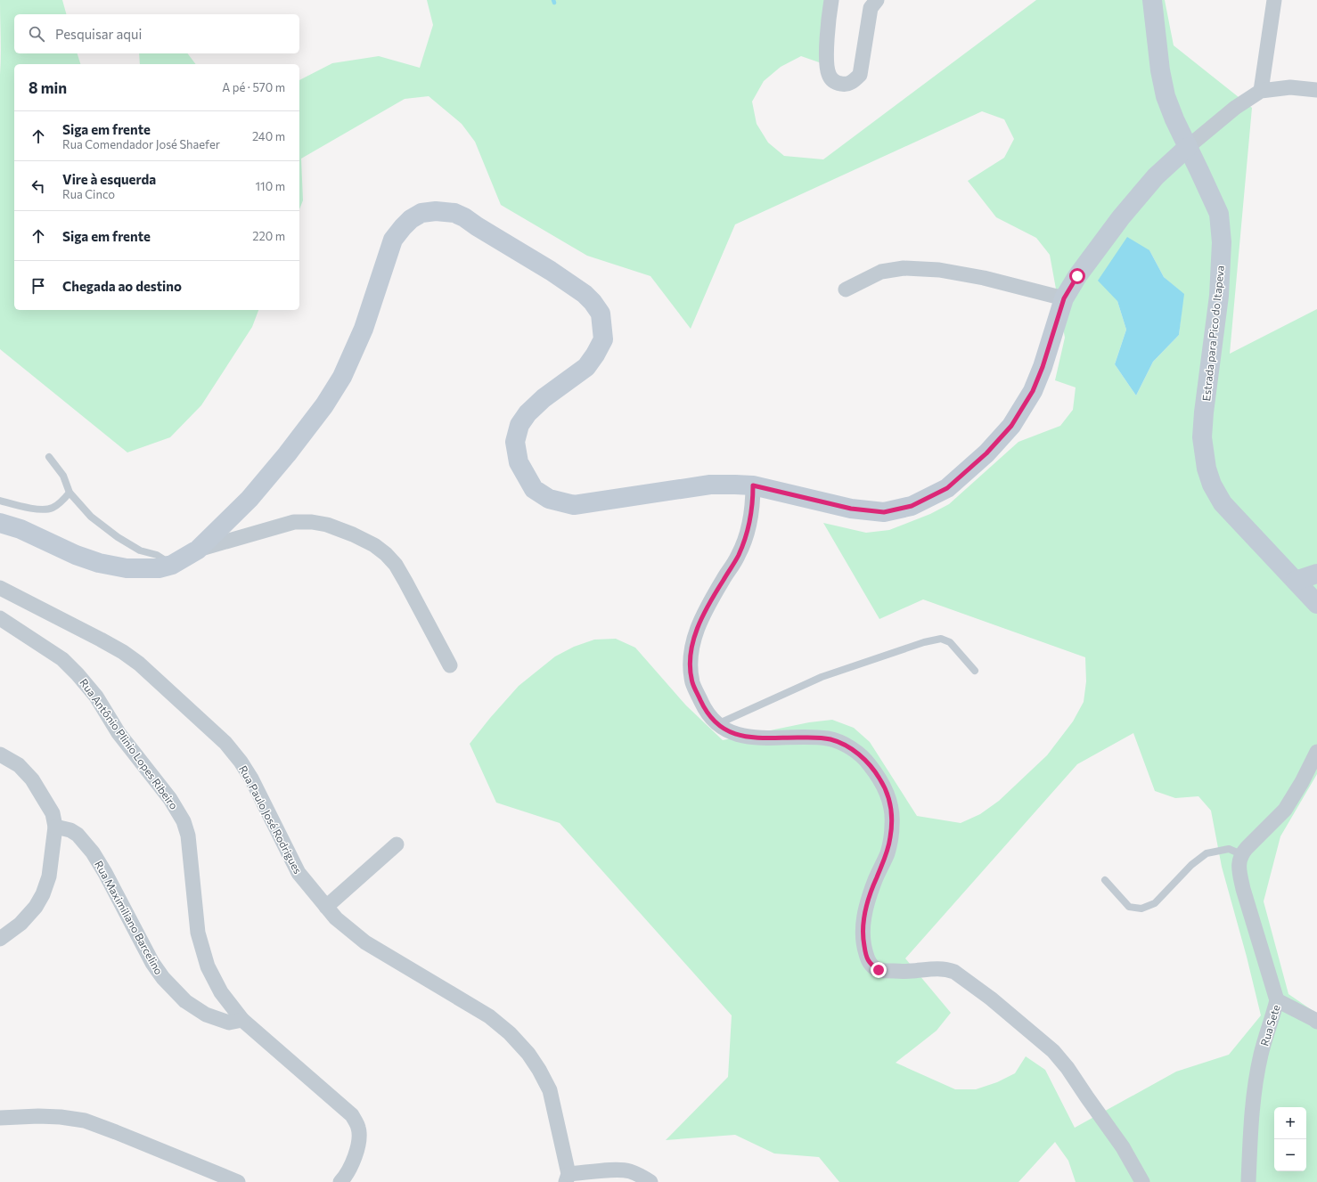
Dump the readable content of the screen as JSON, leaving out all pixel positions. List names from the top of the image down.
{
  "streets": {
    "street": [
      "Estrada para Pico do Itapeva",
      "Rua Antônio Plinio Lopes Ribeiro",
      "Rua Paulo José Rodrigues",
      "Rua Maximiliano Barcelino",
      "Rua Sete"
    ]
  },
  "crossings": [
    ["Rua Antônio Plinio Lopes Ribeiro", "Rua Maximiliano Barcelino"]
  ],
  "page": {
    "search": "Pesquisar aqui",
    "heading": ["8 min", "A pé · 570 m"],
    "list": [
      ["Siga em frente", "Rua Comendador José Shaefer", "240 m"],
      ["Vire à esquerda", "Rua Cinco", "110 m"],
      ["Siga em frente", "220 m"],
      "Chegada ao destino"
    ],
    "map_buttons": ["+", "−"]
  }
}
